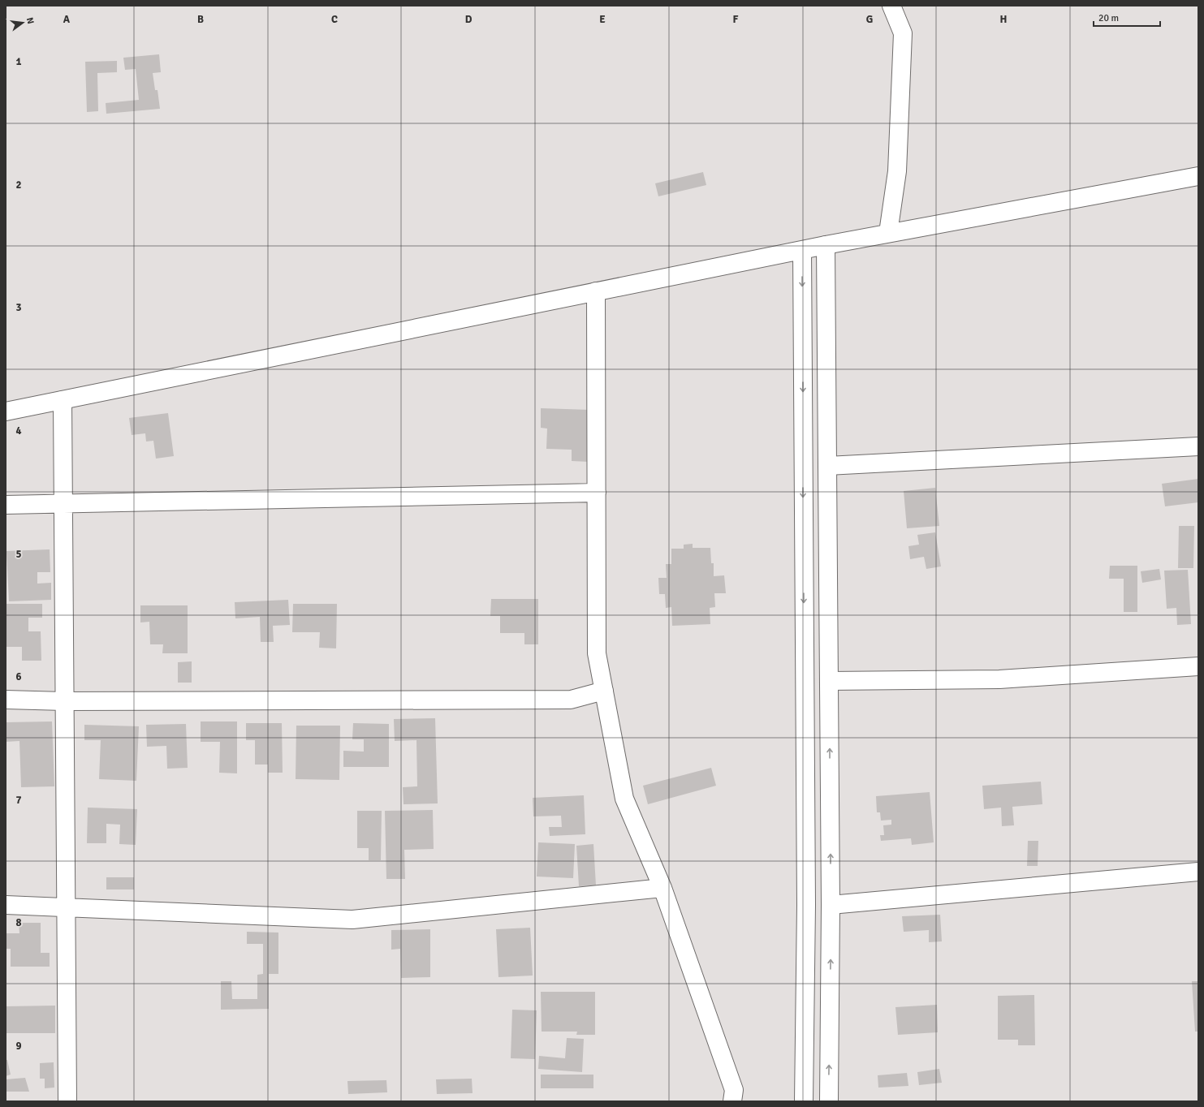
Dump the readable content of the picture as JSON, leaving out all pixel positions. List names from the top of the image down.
{
  "scale_bar": "20 m",
  "north": "right",
  "grid": {
    "columns": [
      "A",
      "B",
      "C",
      "D",
      "E",
      "F",
      "G",
      "H"
    ],
    "rows": [
      "1",
      "2",
      "3",
      "4",
      "5",
      "6",
      "7",
      "8",
      "9"
    ]
  }
}
